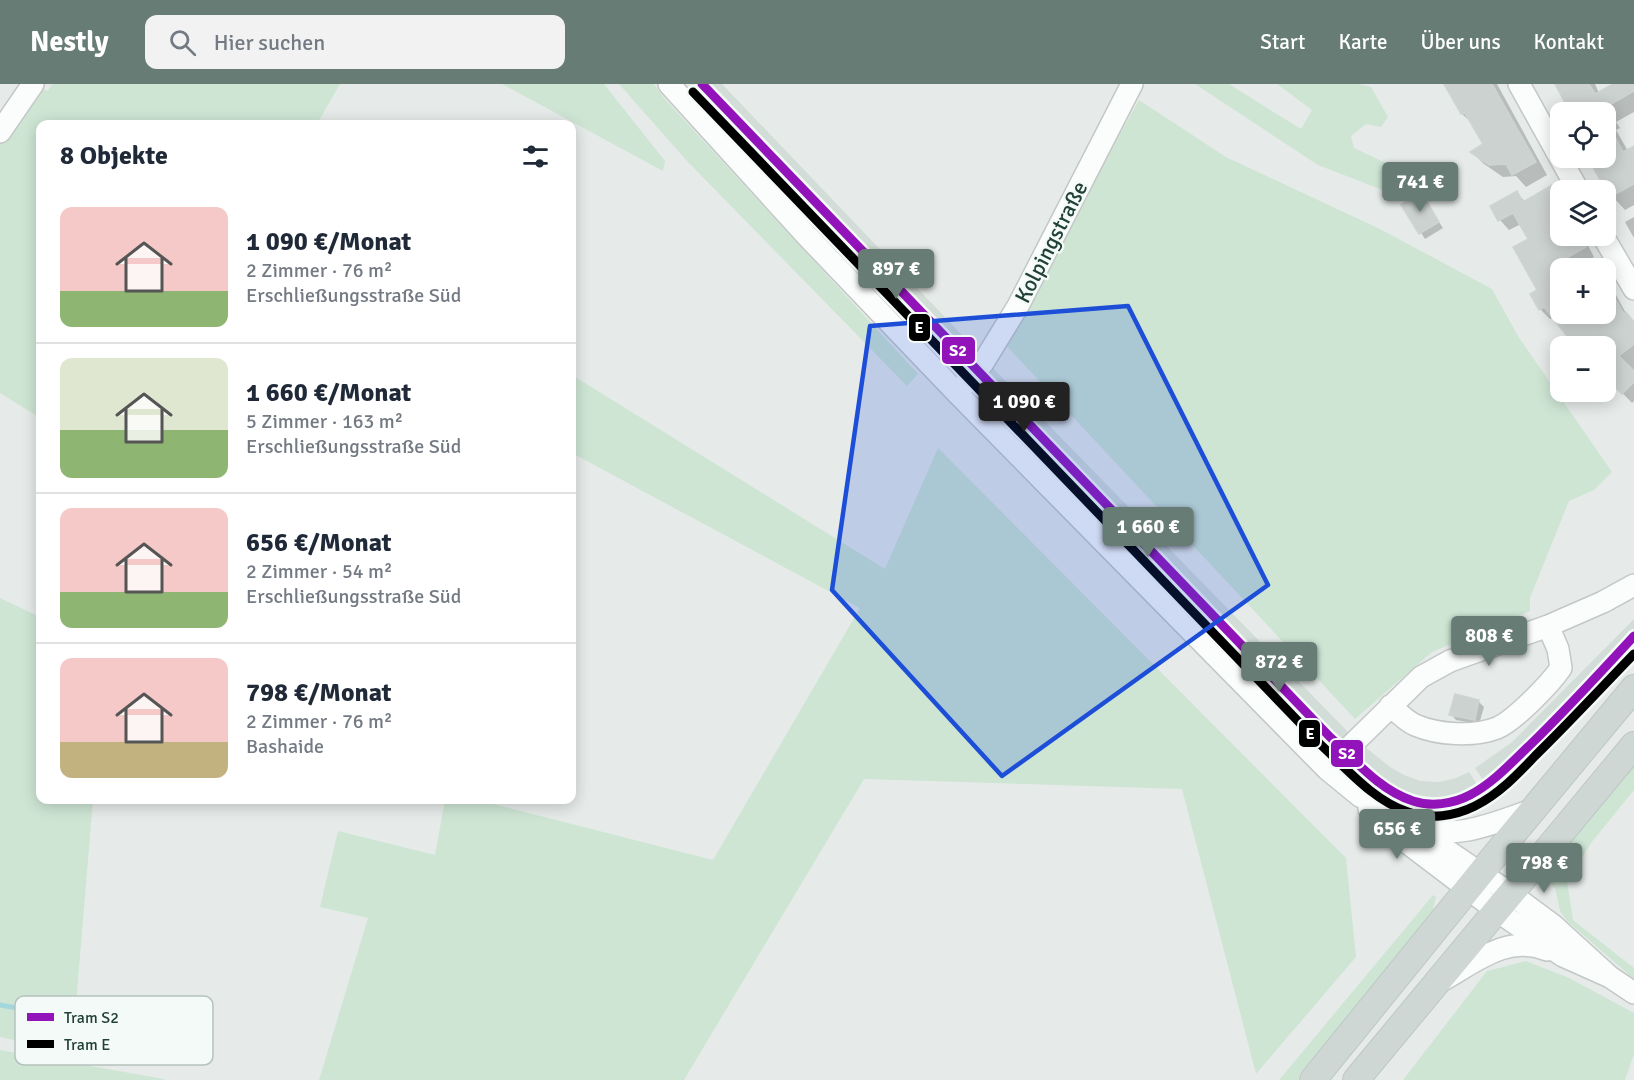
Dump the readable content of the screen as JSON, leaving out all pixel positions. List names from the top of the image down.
{
  "streets": {
    "street": ["Kolpingstraße"]
  },
  "lines": ["tram line S2", "tram line E"],
  "legend": ["Tram S2", "Tram E"],
  "page": {
    "header": "Nestly",
    "search": "Hier suchen",
    "nav": [
      "Start",
      "Karte",
      "Über uns",
      "Kontakt"
    ],
    "map_buttons": ["+", "−"],
    "heading": "8 Objekte",
    "price": [
      "741 €",
      "897 €",
      "1 090 €",
      "1 660 €",
      "808 €",
      "872 €",
      "656 €",
      "798 €"
    ],
    "list": [
      {
        "name": "1 090 €/Monat",
        "note": "2 Zimmer · 76 m² · Erschließungsstraße Süd"
      },
      {
        "name": "1 660 €/Monat",
        "note": "5 Zimmer · 163 m² · Erschließungsstraße Süd"
      },
      {
        "name": "656 €/Monat",
        "note": "2 Zimmer · 54 m² · Erschließungsstraße Süd"
      },
      {
        "name": "798 €/Monat",
        "note": "2 Zimmer · 76 m² · Bashaide"
      }
    ]
  }
}
